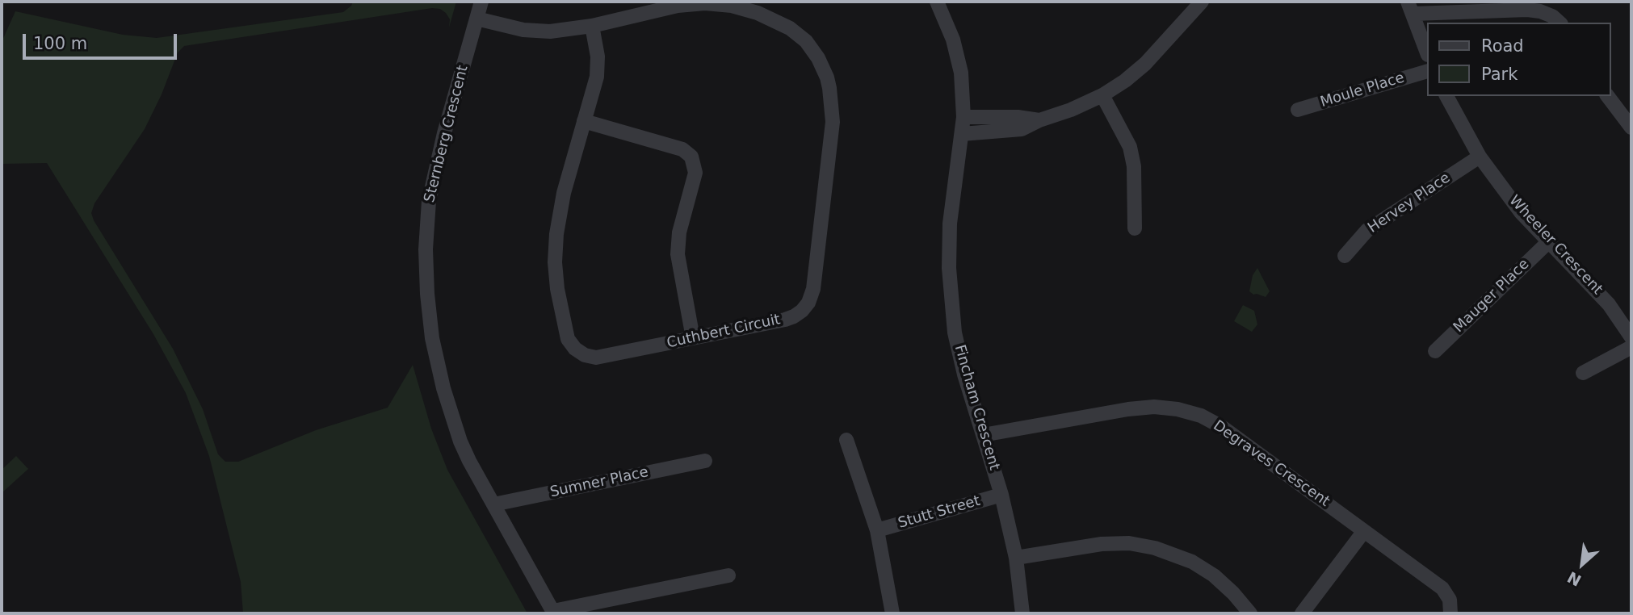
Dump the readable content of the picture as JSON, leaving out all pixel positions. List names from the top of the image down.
{
  "streets": {
    "street": [
      "Moule Place",
      "Sternberg Crescent",
      "Hervey Place",
      "Wheeler Crescent",
      "Mauger Place",
      "Cuthbert Circuit",
      "Fincham Crescent",
      "Degraves Crescent",
      "Sumner Place",
      "Stutt Street"
    ]
  },
  "crossings": [
    ["Sternberg Crescent", "Cuthbert Circuit"],
    ["Sternberg Crescent", "Sumner Place"],
    ["Hervey Place", "Wheeler Crescent"],
    ["Wheeler Crescent", "Mauger Place"],
    ["Fincham Crescent", "Degraves Crescent"],
    ["Fincham Crescent", "Stutt Street"]
  ],
  "legend": ["Road", "Park"],
  "scale_bar": "100 m",
  "north": "bottom left"
}
